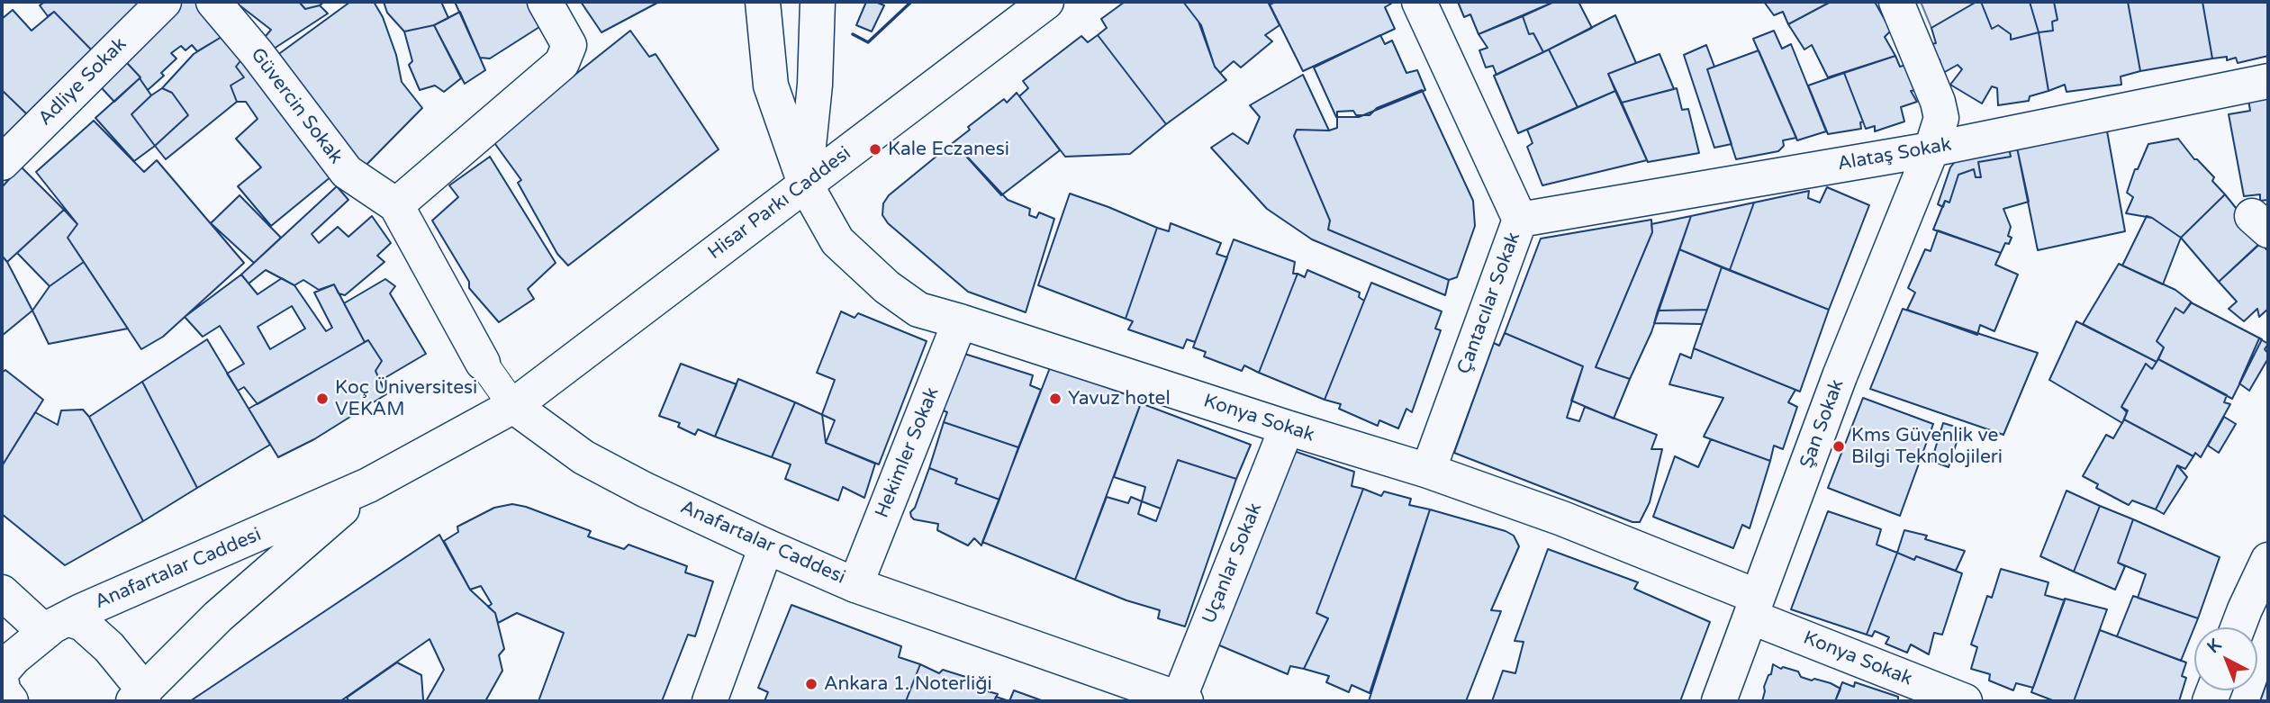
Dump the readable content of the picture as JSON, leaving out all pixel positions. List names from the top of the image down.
{
  "streets": {
    "street": [
      "Adliye Sokak",
      "Güvercin Sokak",
      "Alataş Sokak",
      "Hisar Parkı Caddesi",
      "Çantacılar Sokak",
      "Konya Sokak",
      "Şan Sokak",
      "Hekimler Sokak",
      "Anafartalar Caddesi",
      "Uçanlar Sokak"
    ]
  },
  "crossings": [
    ["Alataş Sokak", "Çantacılar Sokak"],
    ["Alataş Sokak", "Şan Sokak"],
    ["Hisar Parkı Caddesi", "Konya Sokak"],
    ["Hisar Parkı Caddesi", "Anafartalar Caddesi"],
    ["Çantacılar Sokak", "Konya Sokak"],
    ["Konya Sokak", "Şan Sokak"],
    ["Konya Sokak", "Hekimler Sokak"],
    ["Konya Sokak", "Uçanlar Sokak"],
    ["Hekimler Sokak", "Anafartalar Caddesi"],
    ["Anafartalar Caddesi", "Uçanlar Sokak"]
  ],
  "places": [
    "Kale Eczanesi",
    "Koç Üniversitesi VEKAM",
    "Yavuz hotel",
    "Kms Güvenlik ve Bilgi Teknolojileri",
    "Ankara 1. Noterliği"
  ],
  "north": "top left"
}
